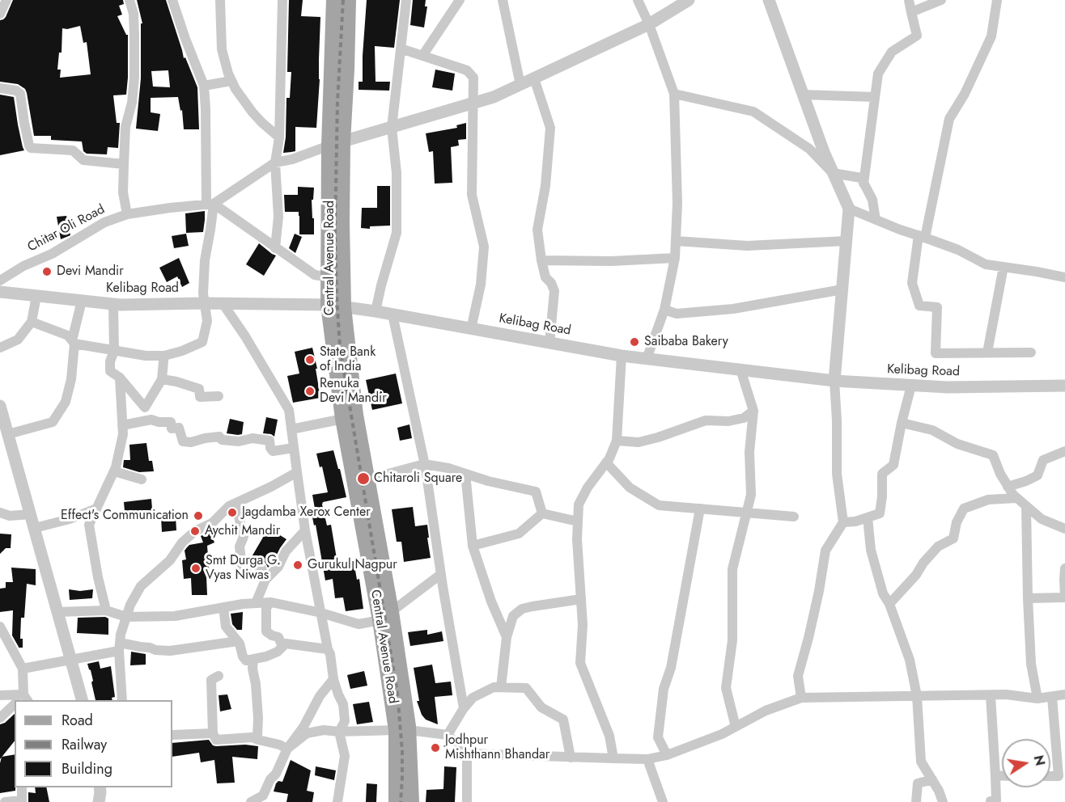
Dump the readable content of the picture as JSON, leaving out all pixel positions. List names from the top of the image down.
{
  "streets": {
    "main road": ["Central Avenue Road"],
    "street": ["Chitar Oli Road", "Kelibag Road"]
  },
  "crossings": [
    ["Central Avenue Road", "Kelibag Road"]
  ],
  "places": [
    "Devi Mandir",
    "Saibaba Bakery",
    "State Bank of India",
    "Renuka Devi Mandir",
    "Chitaroli Square",
    "Jagdamba Xerox Center",
    "Effect's Communication",
    "Aychit Mandir",
    "Gurukul Nagpur",
    "Smt Durga G. Vyas Niwas",
    "Jodhpur Mishthann Bhandar"
  ],
  "legend": ["Road", "Railway", "Building"],
  "north": "right"
}
